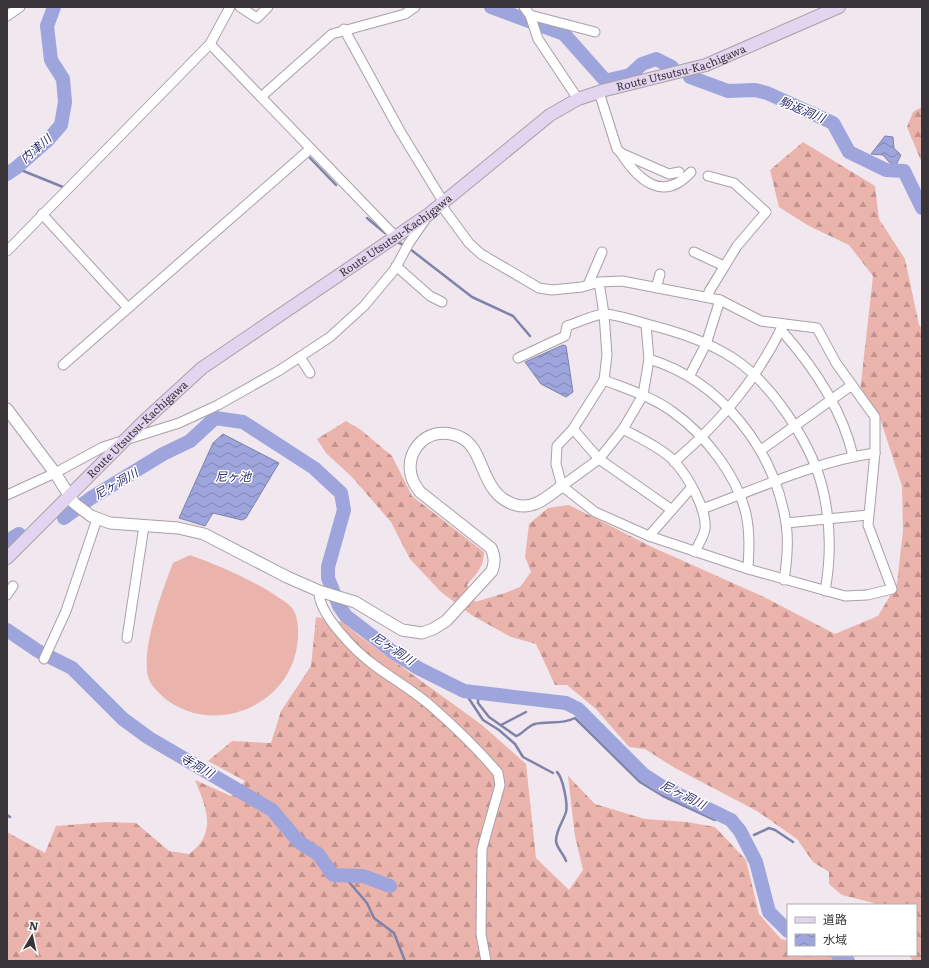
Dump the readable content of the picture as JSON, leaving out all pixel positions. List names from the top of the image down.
{
  "streets": {
    "main road": ["Route Utsutsu-Kachigawa"]
  },
  "water": [
    "駒返洞川",
    "内津川",
    "尼ヶ池",
    "尼ヶ洞川",
    "寺洞川"
  ],
  "legend": ["道路", "水域"],
  "north": "top"
}
